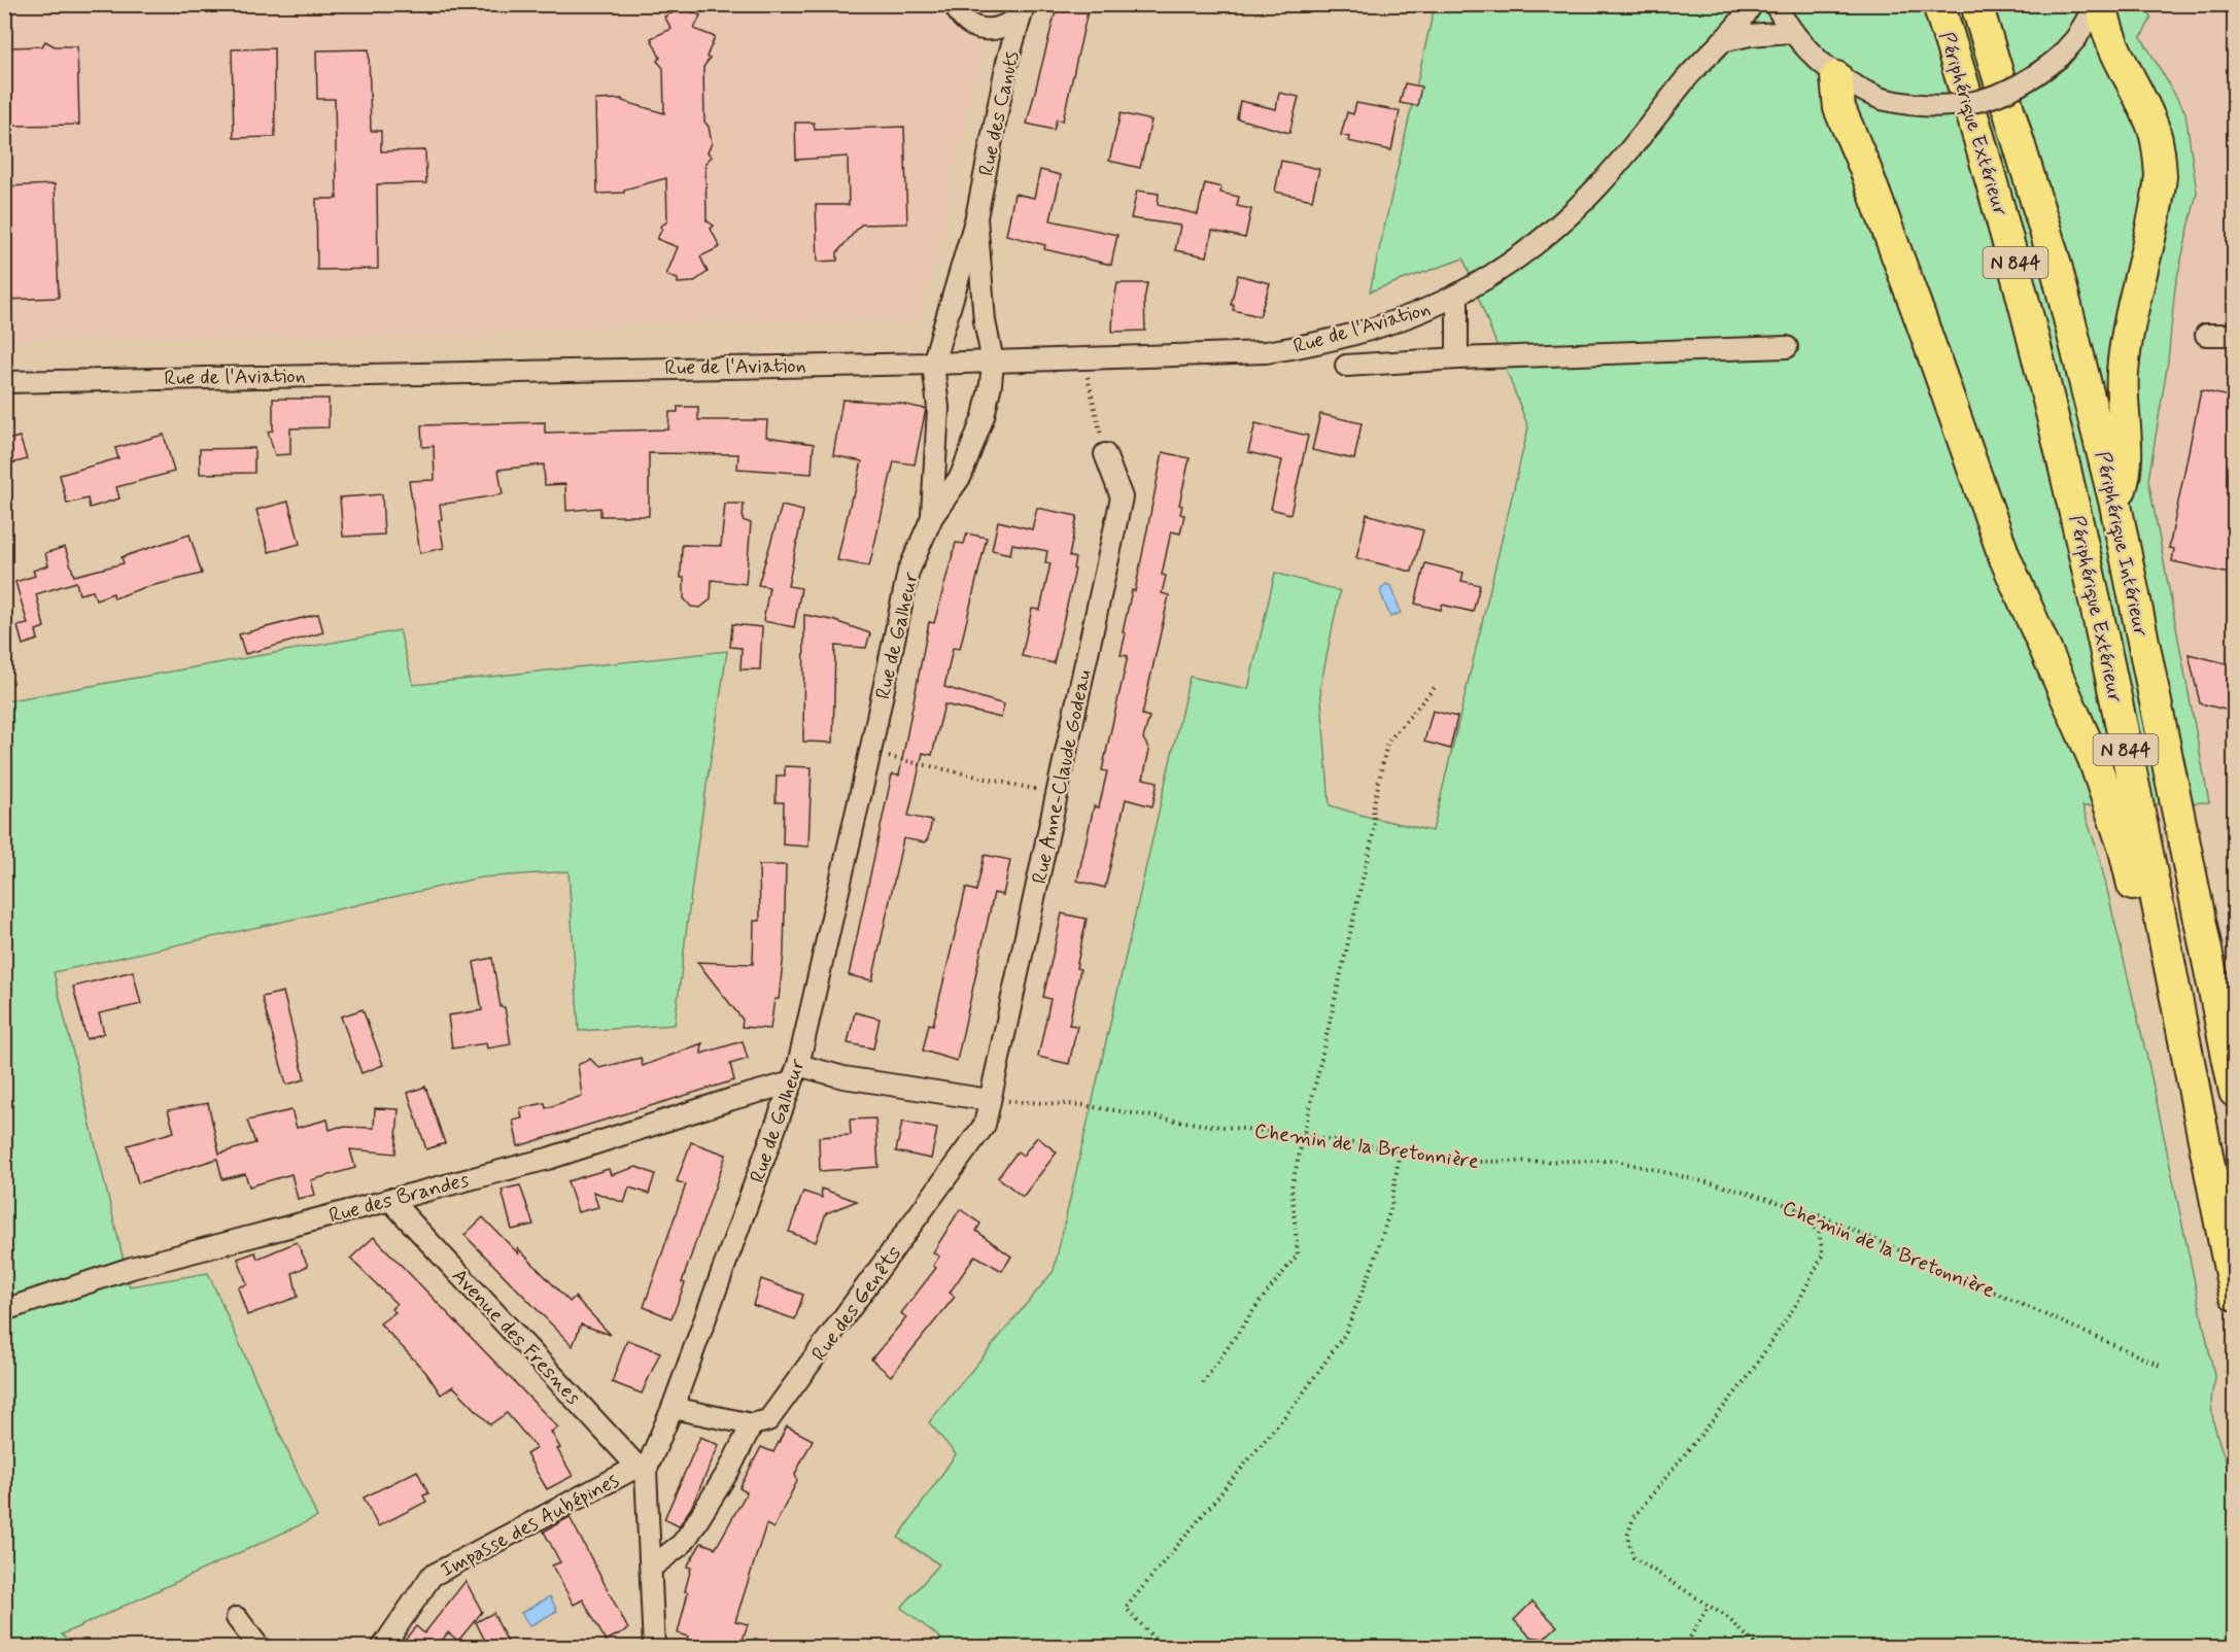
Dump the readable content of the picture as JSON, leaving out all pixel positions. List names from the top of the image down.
{
  "streets": {
    "highway": ["Périphérique Extérieur", "N 844", "Périphérique Intérieur"],
    "street": [
      "Rue des Canuts",
      "Rue de l'Aviation",
      "Rue de Galheur",
      "Rue Anne-Claude Godeau",
      "Rue des Brandes",
      "Rue des Genêts",
      "Avenue des Fresnes",
      "Impasse des Aubépines"
    ],
    "path": ["Chemin de la Bretonnière"]
  },
  "crossings": [
    ["Rue des Canuts", "Rue de l'Aviation"],
    ["Rue des Canuts", "Rue de Galheur"],
    ["Rue de l'Aviation", "Rue de Galheur"],
    ["Rue de Galheur", "Rue des Brandes"],
    ["Rue de Galheur", "Avenue des Fresnes"],
    ["Rue de Galheur", "Impasse des Aubépines"],
    ["Rue Anne-Claude Godeau", "Chemin de la Bretonnière"],
    ["Rue Anne-Claude Godeau", "Rue des Genêts"],
    ["Chemin de la Bretonnière", "Rue des Genêts"],
    ["Rue des Brandes", "Avenue des Fresnes"],
    ["Avenue des Fresnes", "Impasse des Aubépines"]
  ]
}
